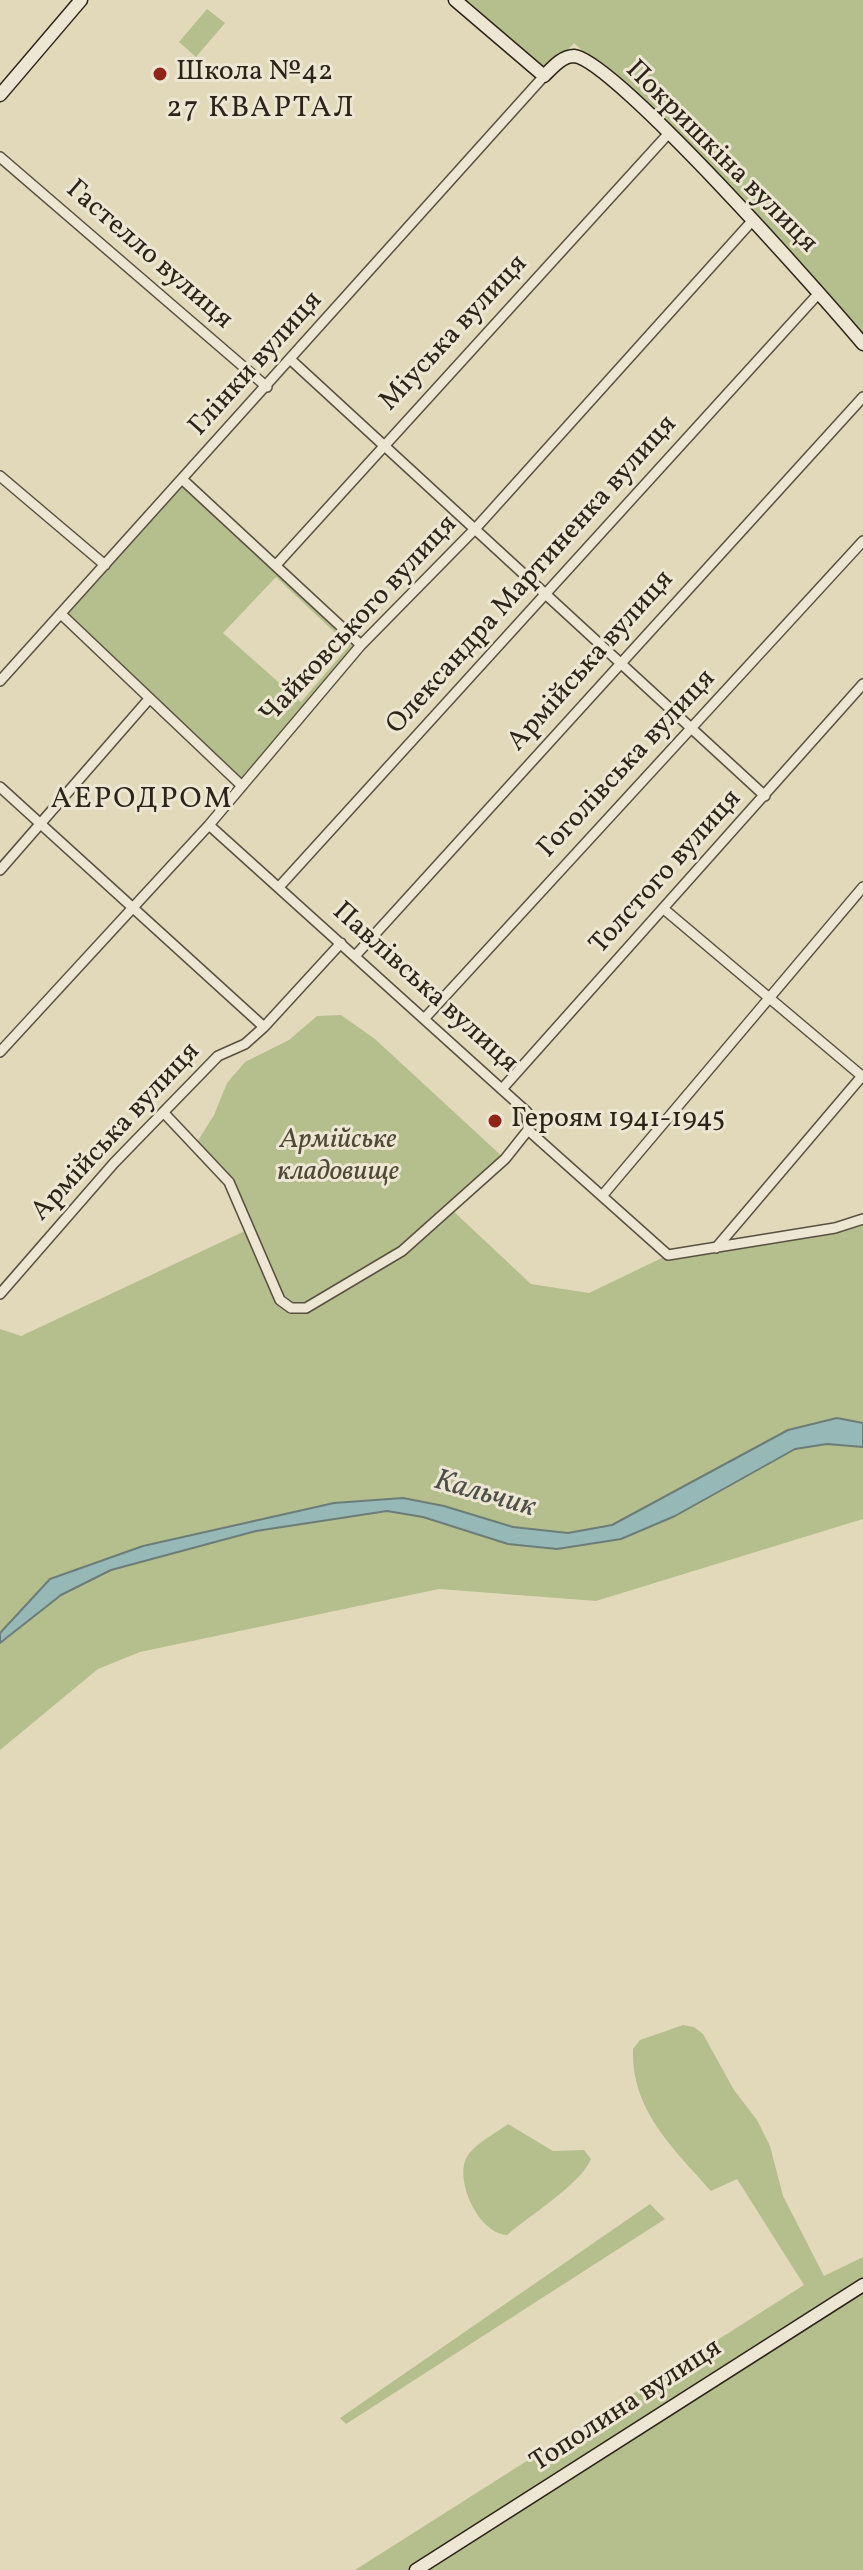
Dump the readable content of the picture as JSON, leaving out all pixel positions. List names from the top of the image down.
{
  "streets": {
    "street": [
      "Покришкіна вулиця",
      "Гастелло вулиця",
      "Міуська вулиця",
      "Глінки вулиця",
      "Олександра Мартиненка вулиця",
      "Чайковського вулиця",
      "Армійська вулиця",
      "Гоголівська вулиця",
      "Толстого вулиця",
      "Павлівська вулиця",
      "Тополина вулиця"
    ]
  },
  "crossings": [
    ["Покришкіна вулиця", "Міуська вулиця"],
    ["Покришкіна вулиця", "Глінки вулиця"],
    ["Покришкіна вулиця", "Олександра Мартиненка вулиця"],
    ["Покришкіна вулиця", "Чайковського вулиця"],
    ["Гастелло вулиця", "Глінки вулиця"],
    ["Олександра Мартиненка вулиця", "Павлівська вулиця"],
    ["Чайковського вулиця", "Павлівська вулиця"],
    ["Армійська вулиця", "Павлівська вулиця"],
    ["Гоголівська вулиця", "Павлівська вулиця"],
    ["Толстого вулиця", "Павлівська вулиця"]
  ],
  "districts": ["27 КВАРТАЛ", "АЕРОДРОМ"],
  "water": ["Кальчик"],
  "parks": ["Армійське кладовище"],
  "places": ["Школа №42", "Героям 1941-1945"]
}
